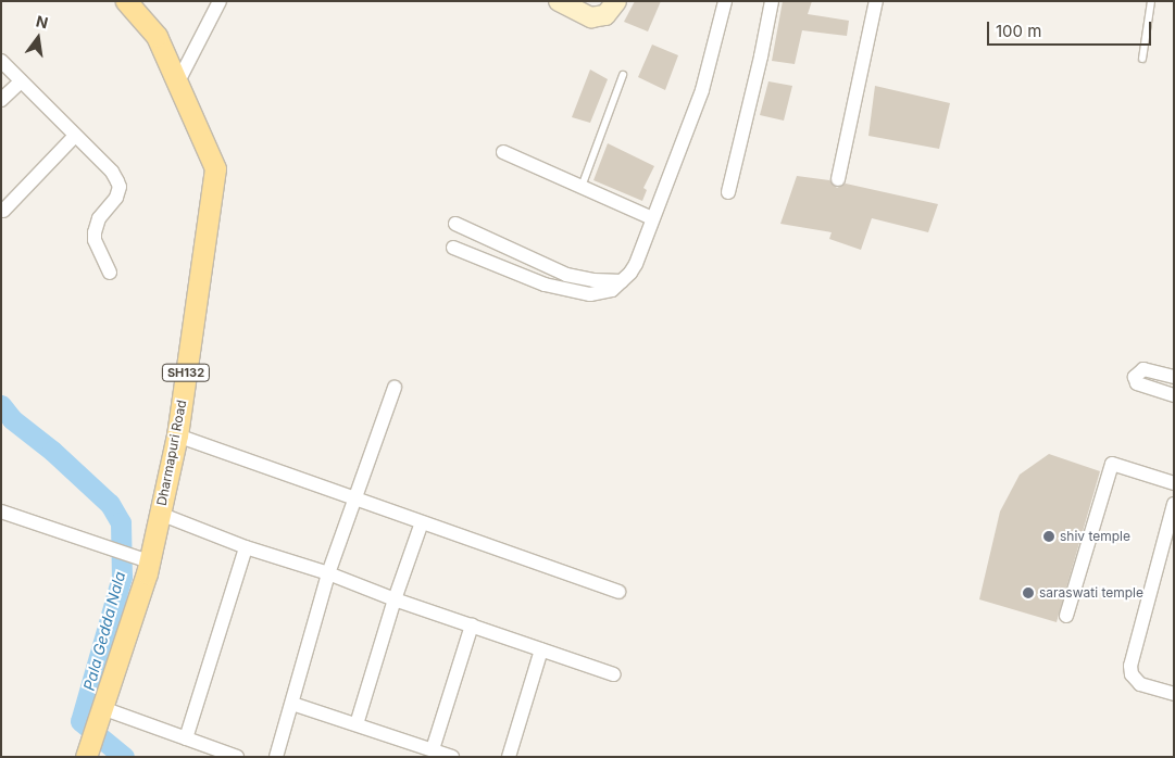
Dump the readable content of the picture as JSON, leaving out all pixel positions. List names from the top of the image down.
{
  "streets": {
    "main road": ["SH132", "Dharmapuri Road"]
  },
  "water": ["Pala Gedda Nala"],
  "places": ["shiv temple", "saraswati temple"],
  "scale_bar": "100 m",
  "north": "top"
}
